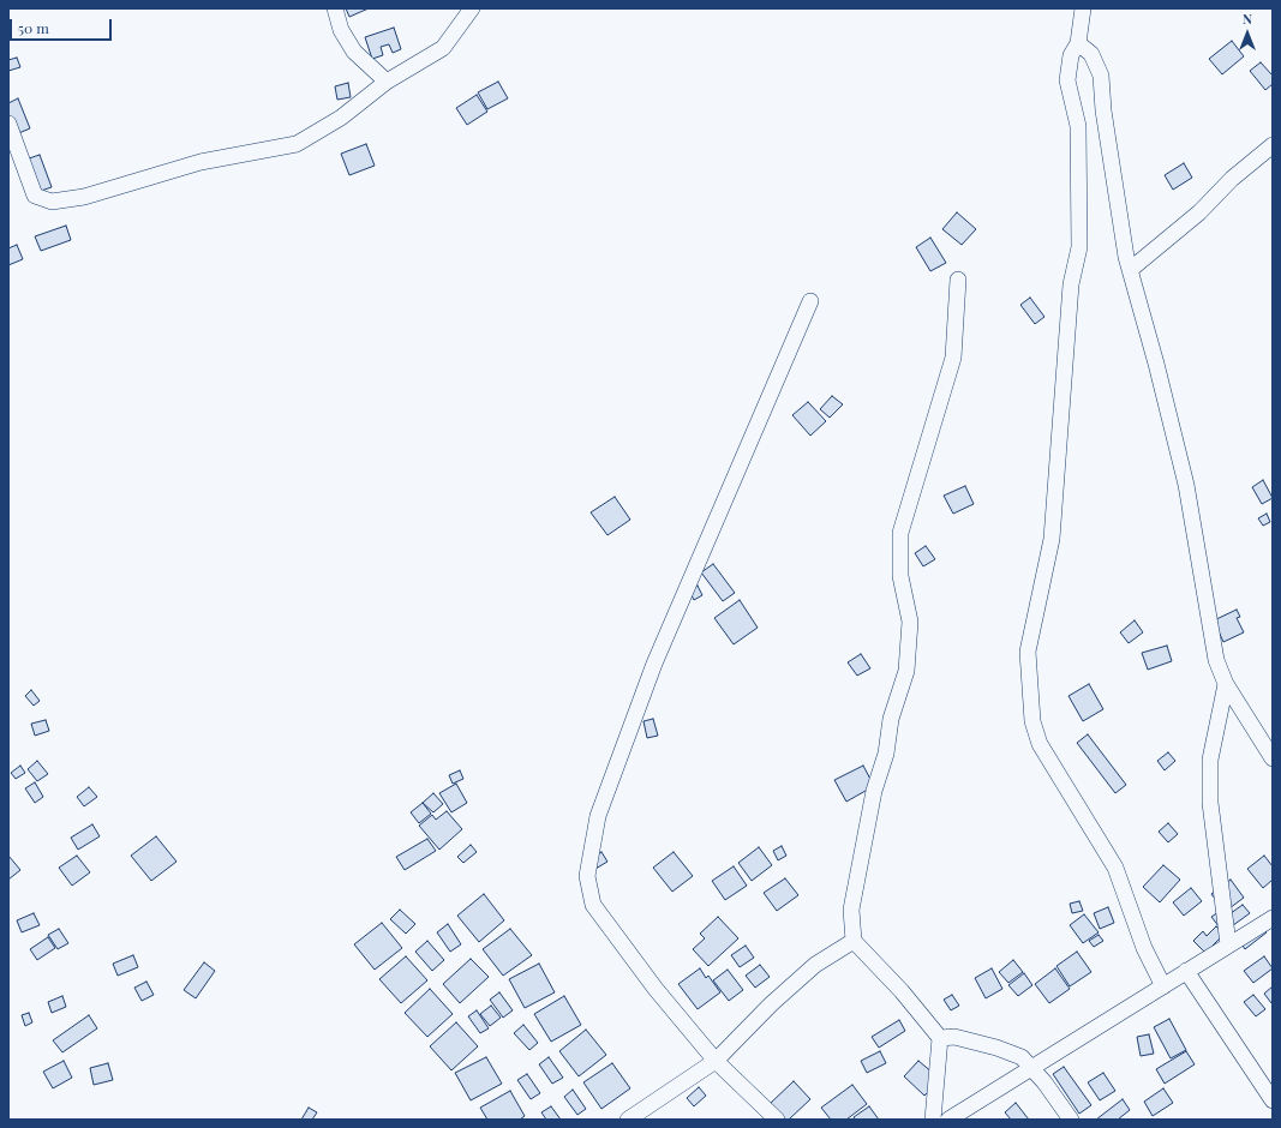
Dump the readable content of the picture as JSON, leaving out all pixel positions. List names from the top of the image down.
{
  "scale_bar": "50 m",
  "north": "top"
}
